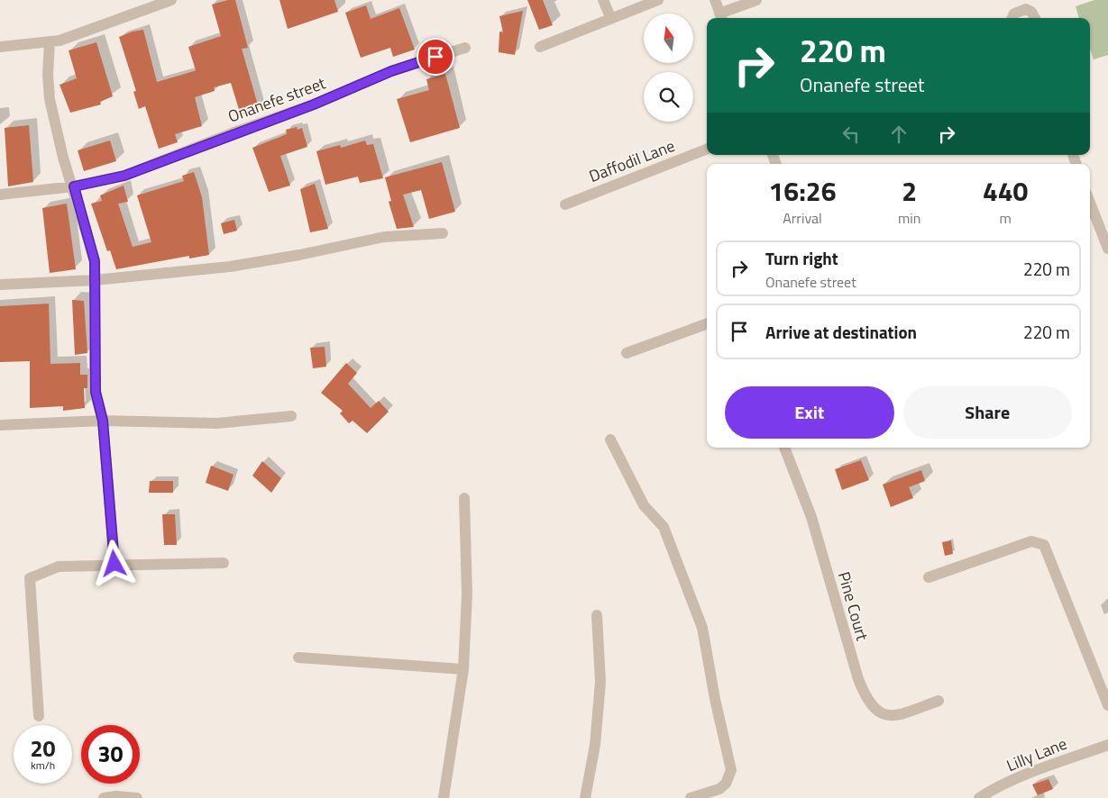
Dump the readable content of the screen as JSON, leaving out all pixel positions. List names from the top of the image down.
{
  "streets": {
    "street": [
      "Onanefe street",
      "Daffodil Lane",
      "Pine Court",
      "Lilly Lane"
    ]
  },
  "north": "top",
  "page": {
    "turn": ["220 m", "Onanefe street"],
    "eta": [
      "16:26",
      "Arrival",
      "2",
      "min",
      "440",
      "m"
    ],
    "list": [
      {
        "name": "Turn right",
        "note": "Onanefe street",
        "value": "220 m"
      },
      {
        "name": "Arrive at destination",
        "value": "220 m"
      }
    ],
    "buttons": ["Exit", "Share"],
    "speed": "20 km/h",
    "limit": "30"
  }
}
